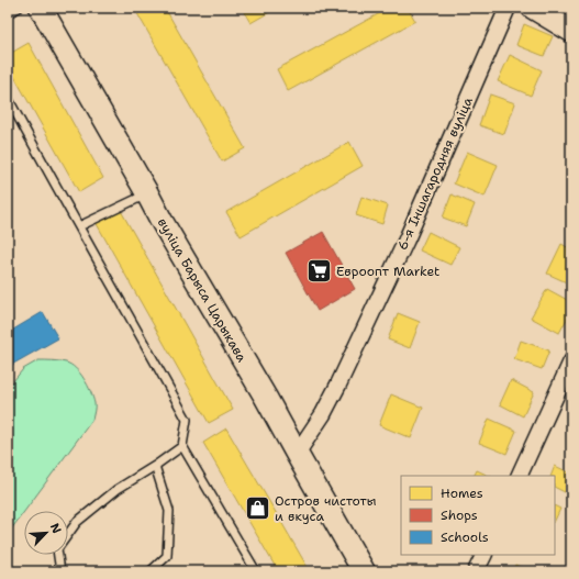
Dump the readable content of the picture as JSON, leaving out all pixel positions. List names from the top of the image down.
{
  "streets": {
    "main road": ["вуліца Барыса Царыкава"],
    "street": ["6-я Іншагародняя вуліца"]
  },
  "crossings": [
    ["6-я Іншагародняя вуліца", "вуліца Барыса Царыкава"]
  ],
  "places": {
    "supermarket": ["Евроопт Market"],
    "shop": ["Остров чистоты и вкуса"]
  },
  "legend": ["Homes", "Shops", "Schools"],
  "north": "top right"
}
